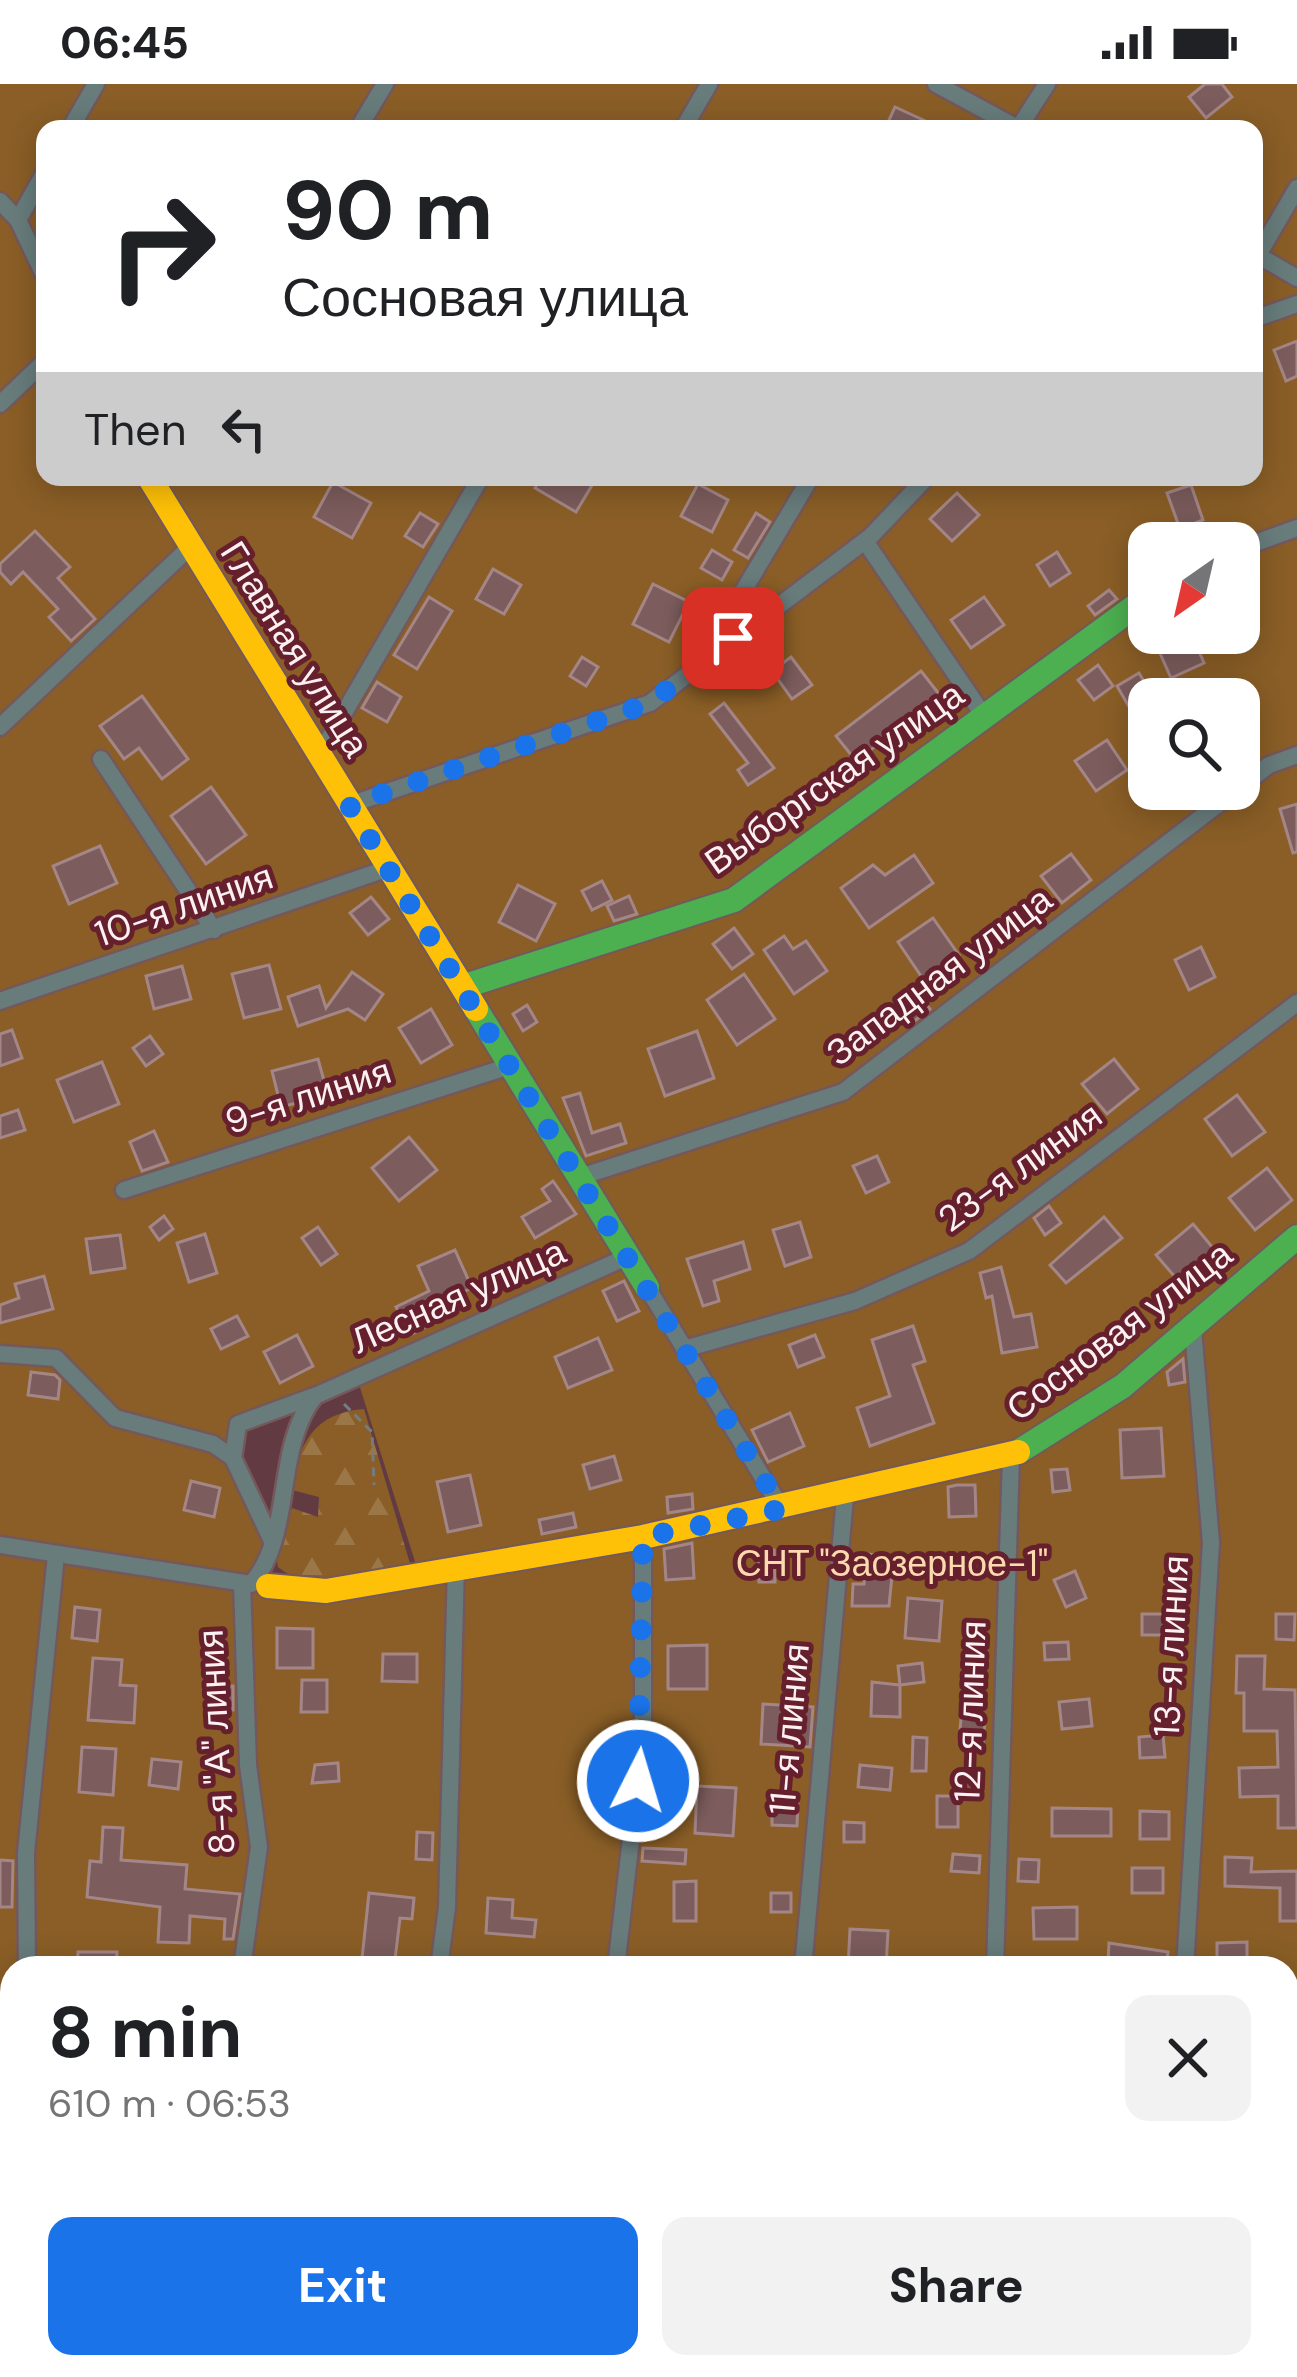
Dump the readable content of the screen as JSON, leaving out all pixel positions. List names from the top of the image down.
{
  "streets": {
    "street": [
      "Главная улица",
      "Выборгская улица",
      "10-я линия",
      "Западная улица",
      "9-я линия",
      "23-я линия",
      "Лесная улица",
      "Сосновая улица",
      "13-я линия",
      "12-я линия",
      "11-я линия",
      "8-я \"А\" линия"
    ]
  },
  "crossings": [
    ["Главная улица", "Выборгская улица"],
    ["Главная улица", "10-я линия"],
    ["Главная улица", "Западная улица"],
    ["Главная улица", "9-я линия"],
    ["Главная улица", "Лесная улица"],
    ["Сосновая улица", "13-я линия"],
    ["Сосновая улица", "12-я линия"],
    ["Сосновая улица", "11-я линия"],
    ["Сосновая улица", "8-я \"А\" линия"]
  ],
  "parks": ["СНТ \"Заозерное-1\""],
  "north": "bottom left",
  "page": {
    "status": "06:45",
    "turn": ["90 m", "Сосновая улица"],
    "then": "Then",
    "heading": ["8 min", "610 m · 06:53"],
    "buttons": ["Exit", "Share"]
  }
}
